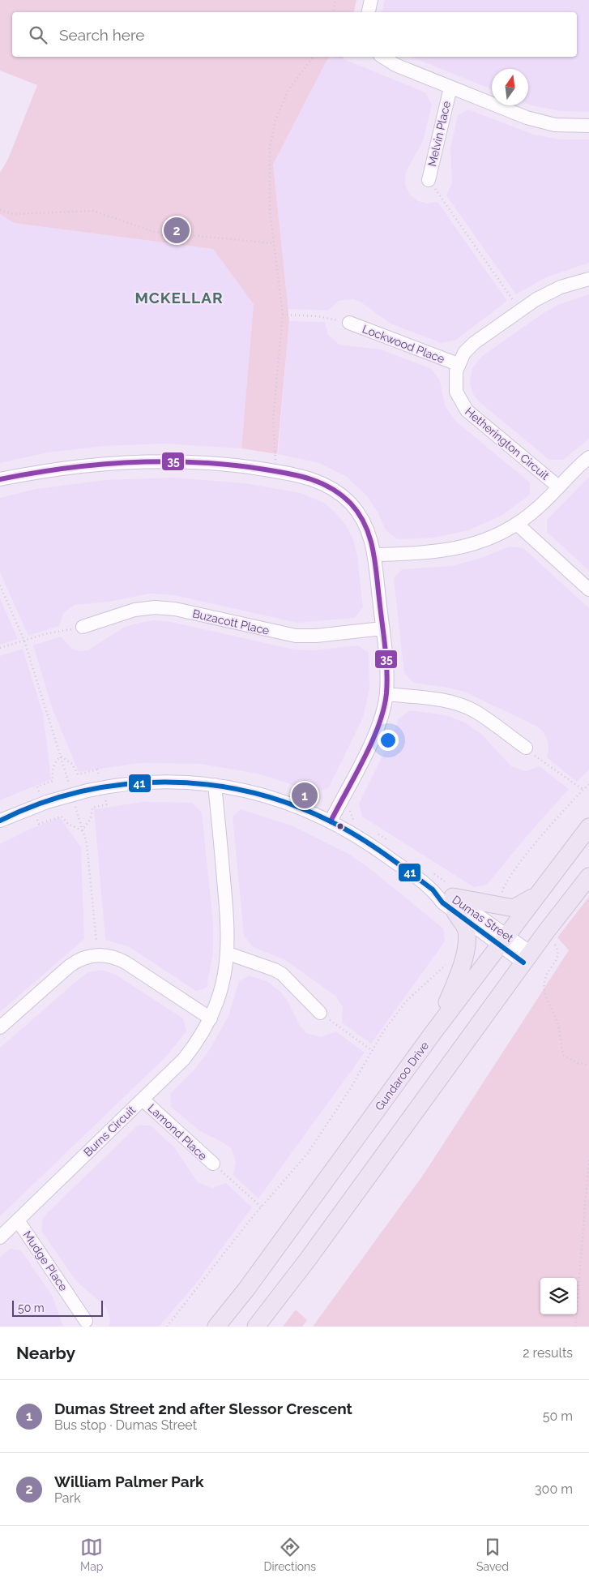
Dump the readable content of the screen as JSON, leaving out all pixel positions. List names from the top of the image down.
{
  "streets": {
    "main road": ["Gundaroo Drive"],
    "street": [
      "Melvin Place",
      "Lockwood Place",
      "Hetherington Circuit",
      "Buzacott Place",
      "Dumas Street",
      "Burns Circuit",
      "Lamond Place",
      "Mudge Place"
    ]
  },
  "crossings": [
    ["Lockwood Place", "Hetherington Circuit"],
    ["Dumas Street", "Gundaroo Drive"],
    ["Dumas Street", "Burns Circuit"],
    ["Burns Circuit", "Lamond Place"],
    ["Burns Circuit", "Mudge Place"]
  ],
  "districts": ["MCKELLAR"],
  "lines": ["transit line 35", "transit line 41"],
  "scale_bar": "50 m",
  "north": "top",
  "page": {
    "search": "Search here",
    "pins": ["2", "1"],
    "scale": "50 m",
    "heading": ["Nearby", "2 results"],
    "list": [
      {
        "mark": "1",
        "name": "Dumas Street 2nd after Slessor Crescent",
        "note": "Bus stop · Dumas Street",
        "value": "50 m"
      },
      {
        "mark": "2",
        "name": "William Palmer Park",
        "note": "Park",
        "value": "300 m"
      }
    ],
    "nav": ["Map", "Directions", "Saved"]
  }
}
